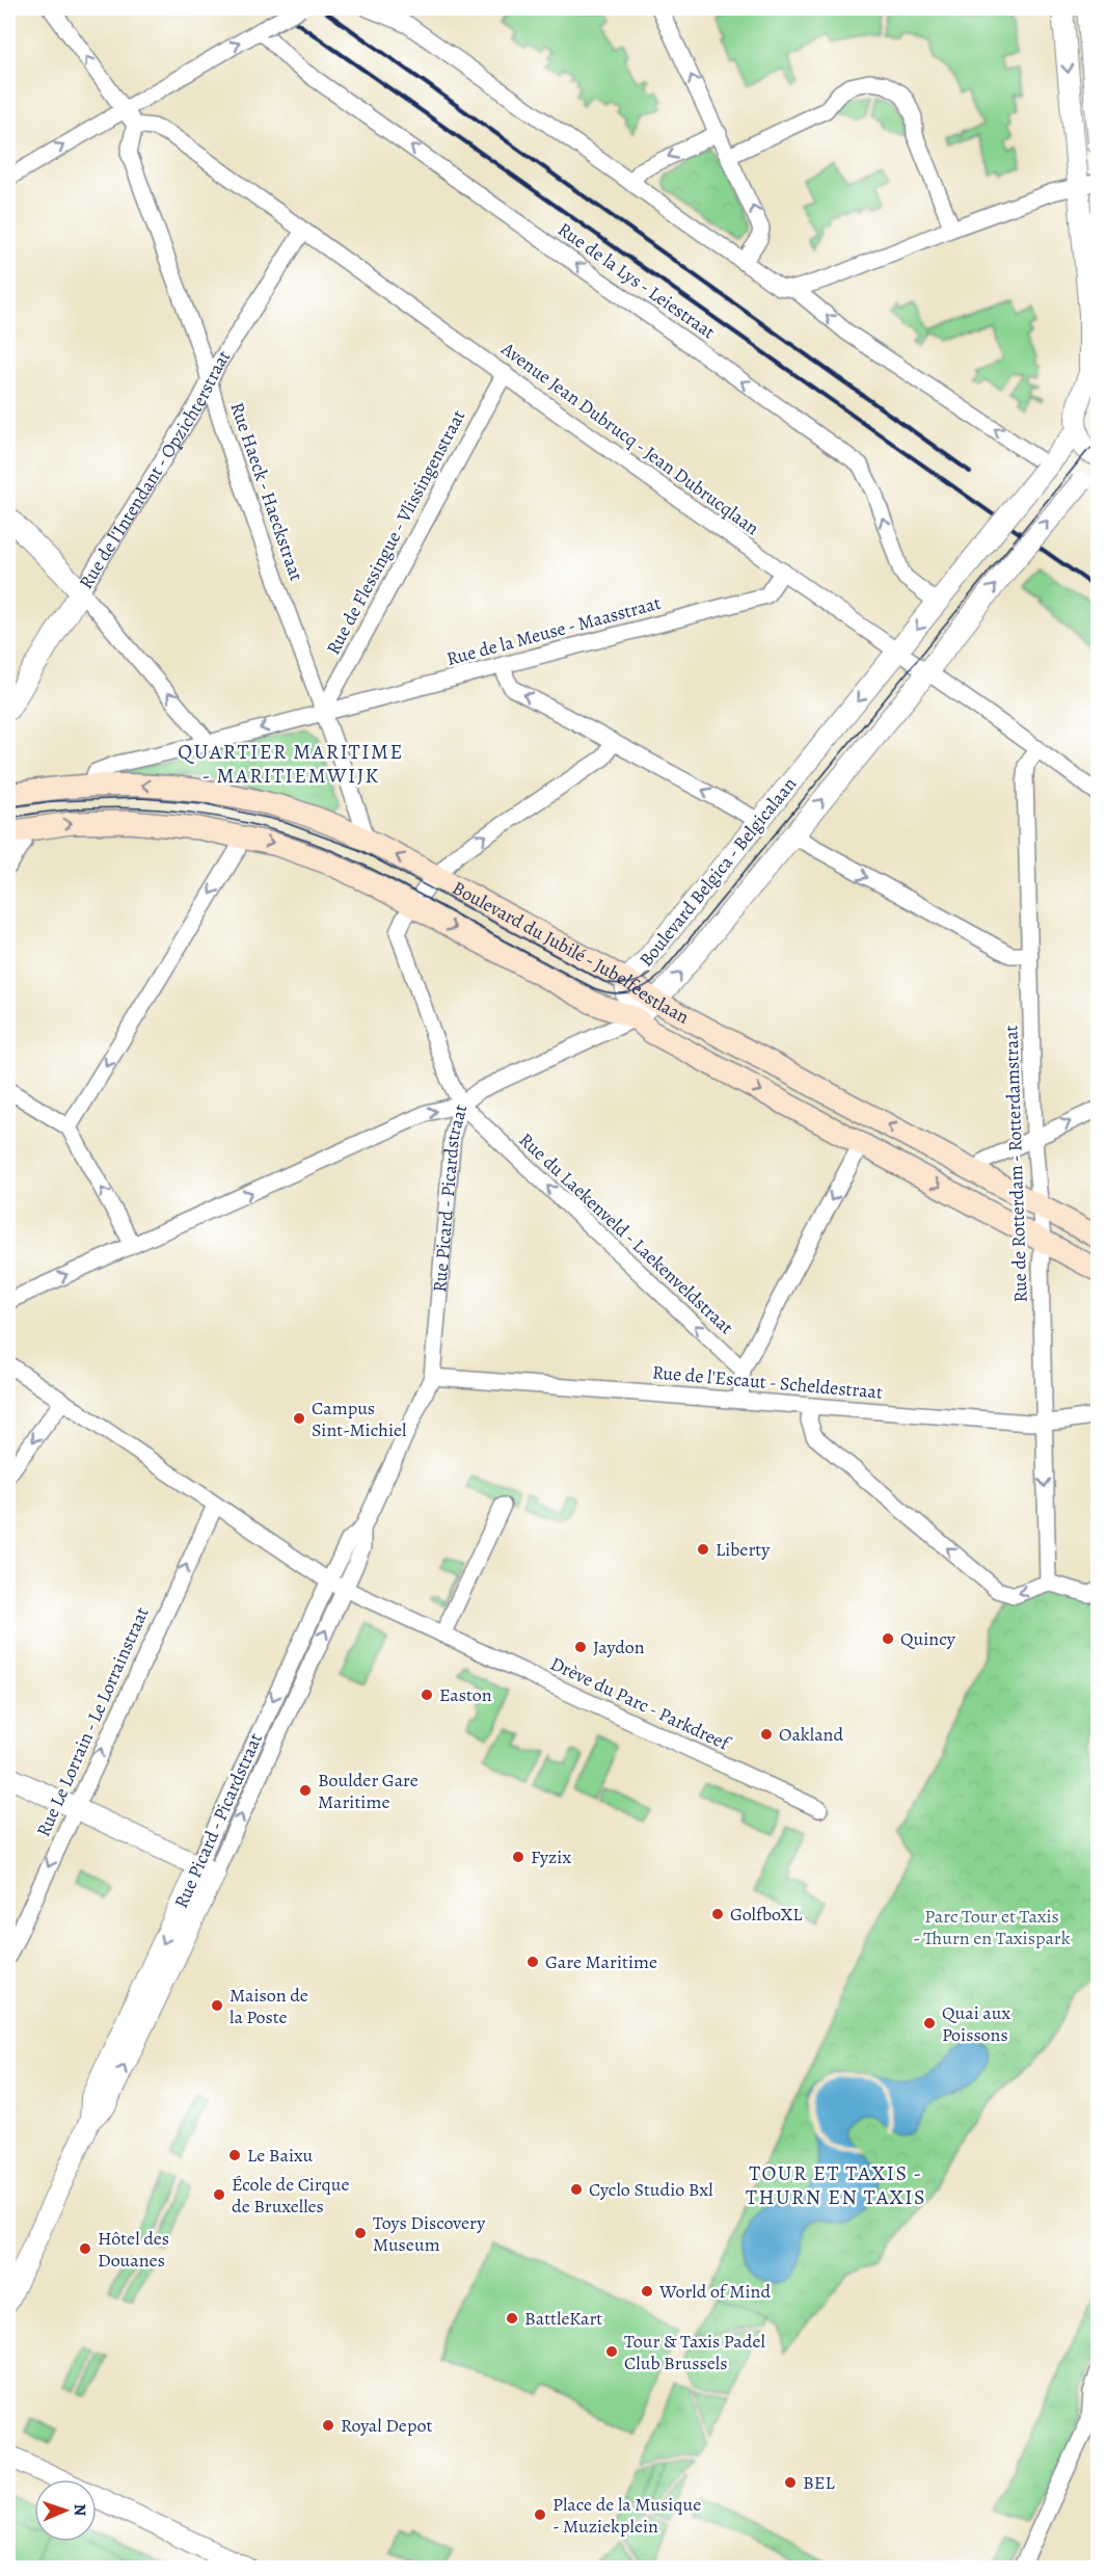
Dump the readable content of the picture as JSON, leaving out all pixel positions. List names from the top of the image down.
{
  "streets": {
    "main road": ["Boulevard du Jubilé - Jubelfeestlaan"],
    "street": [
      "Rue de la Lys - Leiestraat",
      "Avenue Jean Dubrucq - Jean Dubrucqlaan",
      "Rue de l'Intendant - Opzichterstraat",
      "Rue Haeck - Haeckstraat",
      "Rue de Flessingue - Vlissingenstraat",
      "Rue de la Meuse - Maasstraat",
      "Boulevard Belgica - Belgicalaan",
      "Rue de Rotterdam - Rotterdamstraat",
      "Rue Picard - Picardstraat",
      "Rue du Laekenveld - Laekenveldstraat",
      "Rue de l'Escaut - Scheldestraat",
      "Drève du Parc - Parkdreef",
      "Rue Le Lorrain - Le Lorrainstraat"
    ]
  },
  "crossings": [
    ["Rue de la Lys - Leiestraat", "Boulevard Belgica - Belgicalaan"],
    ["Avenue Jean Dubrucq - Jean Dubrucqlaan", "Rue de l'Intendant - Opzichterstraat"],
    ["Avenue Jean Dubrucq - Jean Dubrucqlaan", "Rue Haeck - Haeckstraat"],
    ["Avenue Jean Dubrucq - Jean Dubrucqlaan", "Rue de Flessingue - Vlissingenstraat"],
    ["Avenue Jean Dubrucq - Jean Dubrucqlaan", "Rue de la Meuse - Maasstraat"],
    ["Avenue Jean Dubrucq - Jean Dubrucqlaan", "Boulevard Belgica - Belgicalaan"],
    ["Avenue Jean Dubrucq - Jean Dubrucqlaan", "Rue de Rotterdam - Rotterdamstraat"],
    ["Rue de l'Intendant - Opzichterstraat", "Rue Haeck - Haeckstraat"],
    ["Rue Haeck - Haeckstraat", "Rue de Flessingue - Vlissingenstraat"],
    ["Rue Haeck - Haeckstraat", "Rue de la Meuse - Maasstraat"],
    ["Rue Haeck - Haeckstraat", "Boulevard du Jubilé - Jubelfeestlaan"],
    ["Rue de Flessingue - Vlissingenstraat", "Rue de la Meuse - Maasstraat"],
    ["Rue de la Meuse - Maasstraat", "Boulevard du Jubilé - Jubelfeestlaan"],
    ["Boulevard Belgica - Belgicalaan", "Boulevard du Jubilé - Jubelfeestlaan"],
    ["Boulevard du Jubilé - Jubelfeestlaan", "Rue de Rotterdam - Rotterdamstraat"],
    ["Boulevard du Jubilé - Jubelfeestlaan", "Rue Picard - Picardstraat"],
    ["Rue de Rotterdam - Rotterdamstraat", "Rue de l'Escaut - Scheldestraat"],
    ["Rue Picard - Picardstraat", "Rue du Laekenveld - Laekenveldstraat"],
    ["Rue Picard - Picardstraat", "Rue de l'Escaut - Scheldestraat"],
    ["Rue Picard - Picardstraat", "Drève du Parc - Parkdreef"],
    ["Drève du Parc - Parkdreef", "Rue Le Lorrain - Le Lorrainstraat"]
  ],
  "one_way": ["Rue du Laekenveld - Laekenveldstraat"],
  "districts": ["QUARTIER MARITIME - MARITIEMWIJK", "TOUR ET TAXIS - THURN EN TAXIS"],
  "parks": ["Parc Tour et Taxis - Thurn en Taxispark"],
  "places": [
    "Campus Sint-Michiel",
    "Liberty",
    "Quincy",
    "Jaydon",
    "Easton",
    "Oakland",
    "Boulder Gare Maritime",
    "Fyzix",
    "GolfboXL",
    "Gare Maritime",
    "Maison de la Poste",
    "Quai aux Poissons",
    "Le Baixu",
    "Cyclo Studio Bxl",
    "École de Cirque de Bruxelles",
    "Toys Discovery Museum",
    "Hôtel des Douanes",
    "World of Mind",
    "BattleKart",
    "Tour & Taxis Padel Club Brussels",
    "Royal Depot",
    "BEL",
    "Place de la Musique - Muziekplein"
  ],
  "north": "right"
}
